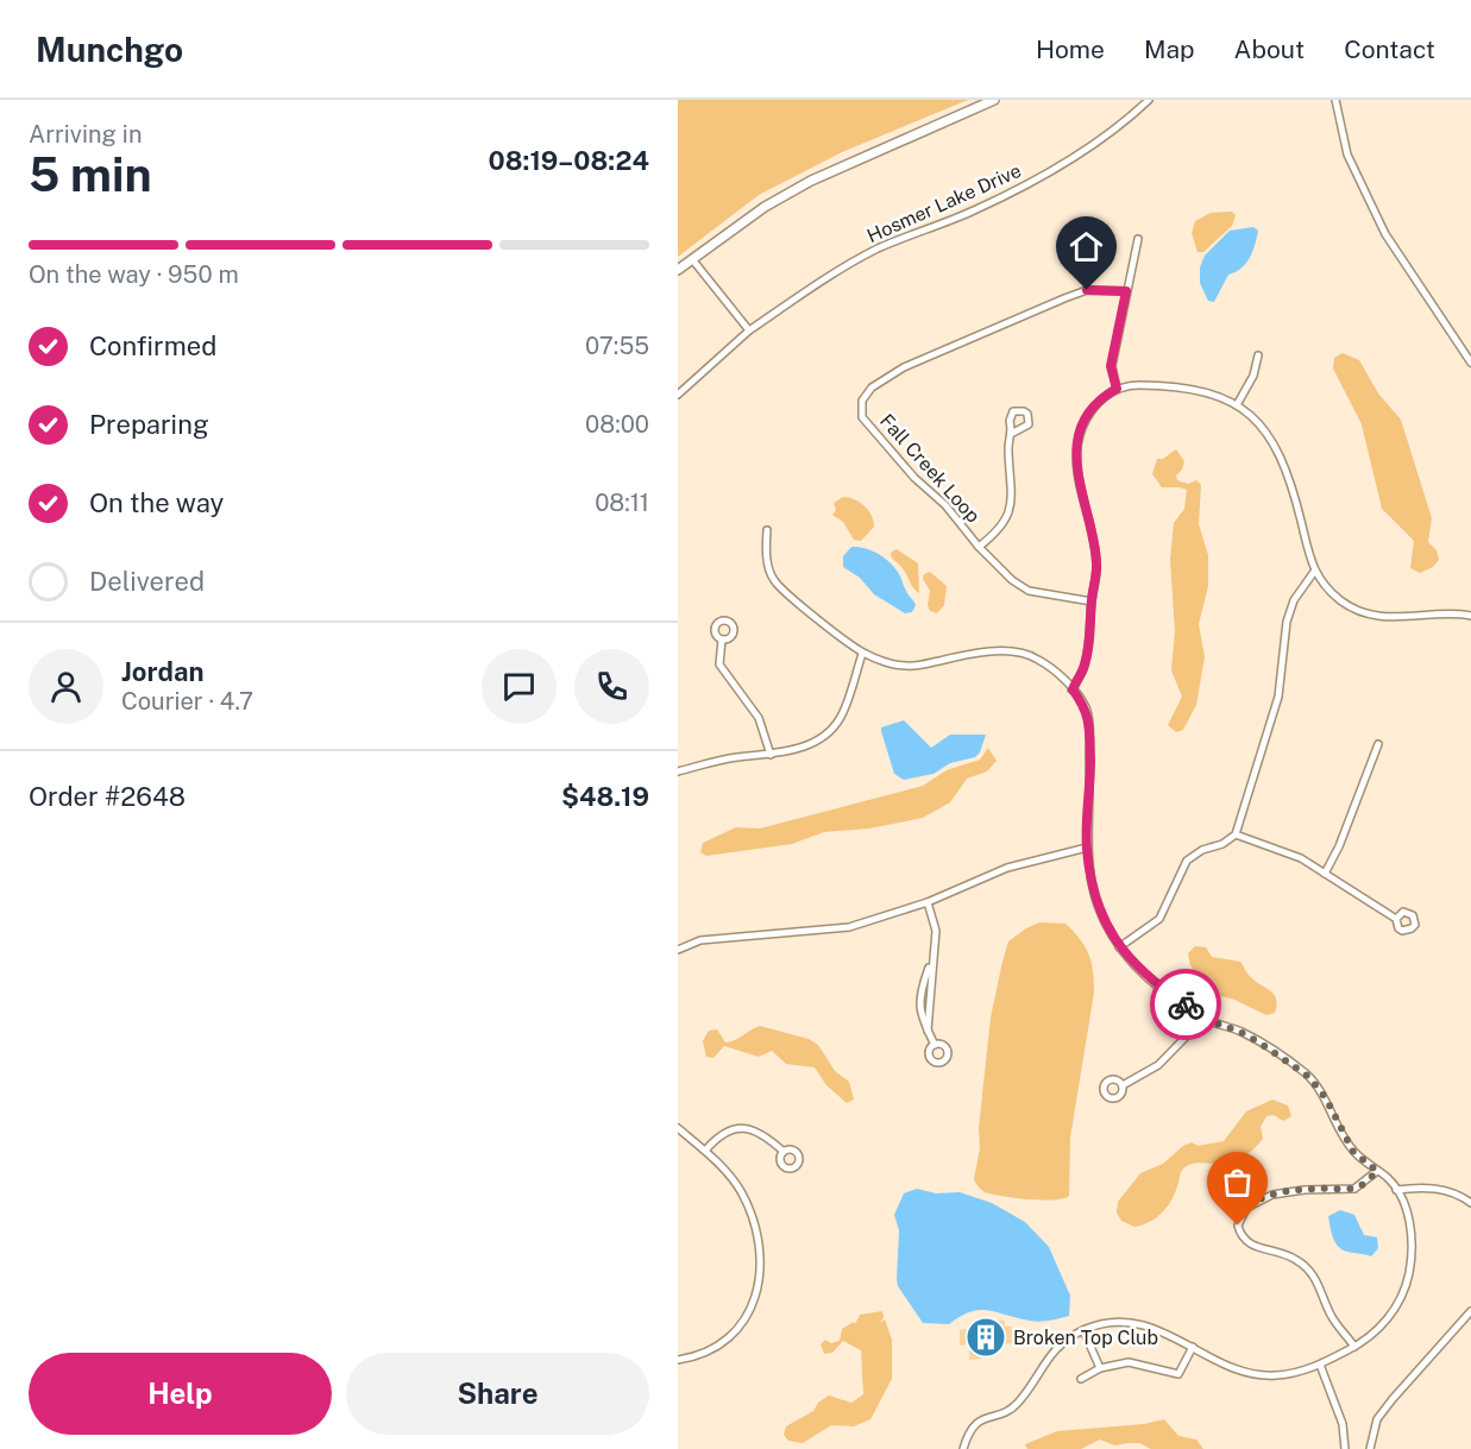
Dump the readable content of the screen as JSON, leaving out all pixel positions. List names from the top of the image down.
{
  "streets": {
    "street": ["Hosmer Lake Drive", "Fall Creek Loop"]
  },
  "places": {
    "building": ["Broken Top Club"]
  },
  "page": {
    "header": "Munchgo",
    "nav": [
      "Home",
      "Map",
      "About",
      "Contact"
    ],
    "heading": ["5 min", "Arriving in", "08:19–08:24"],
    "panel": [
      "Jordan",
      "Courier · 4.7",
      "Order #2648",
      "$48.19"
    ],
    "bar": "On the way · 950 m",
    "list": [
      ["Confirmed", "07:55"],
      ["Preparing", "08:00"],
      ["On the way", "08:11"],
      "Delivered"
    ],
    "buttons": ["Help", "Share"]
  }
}
